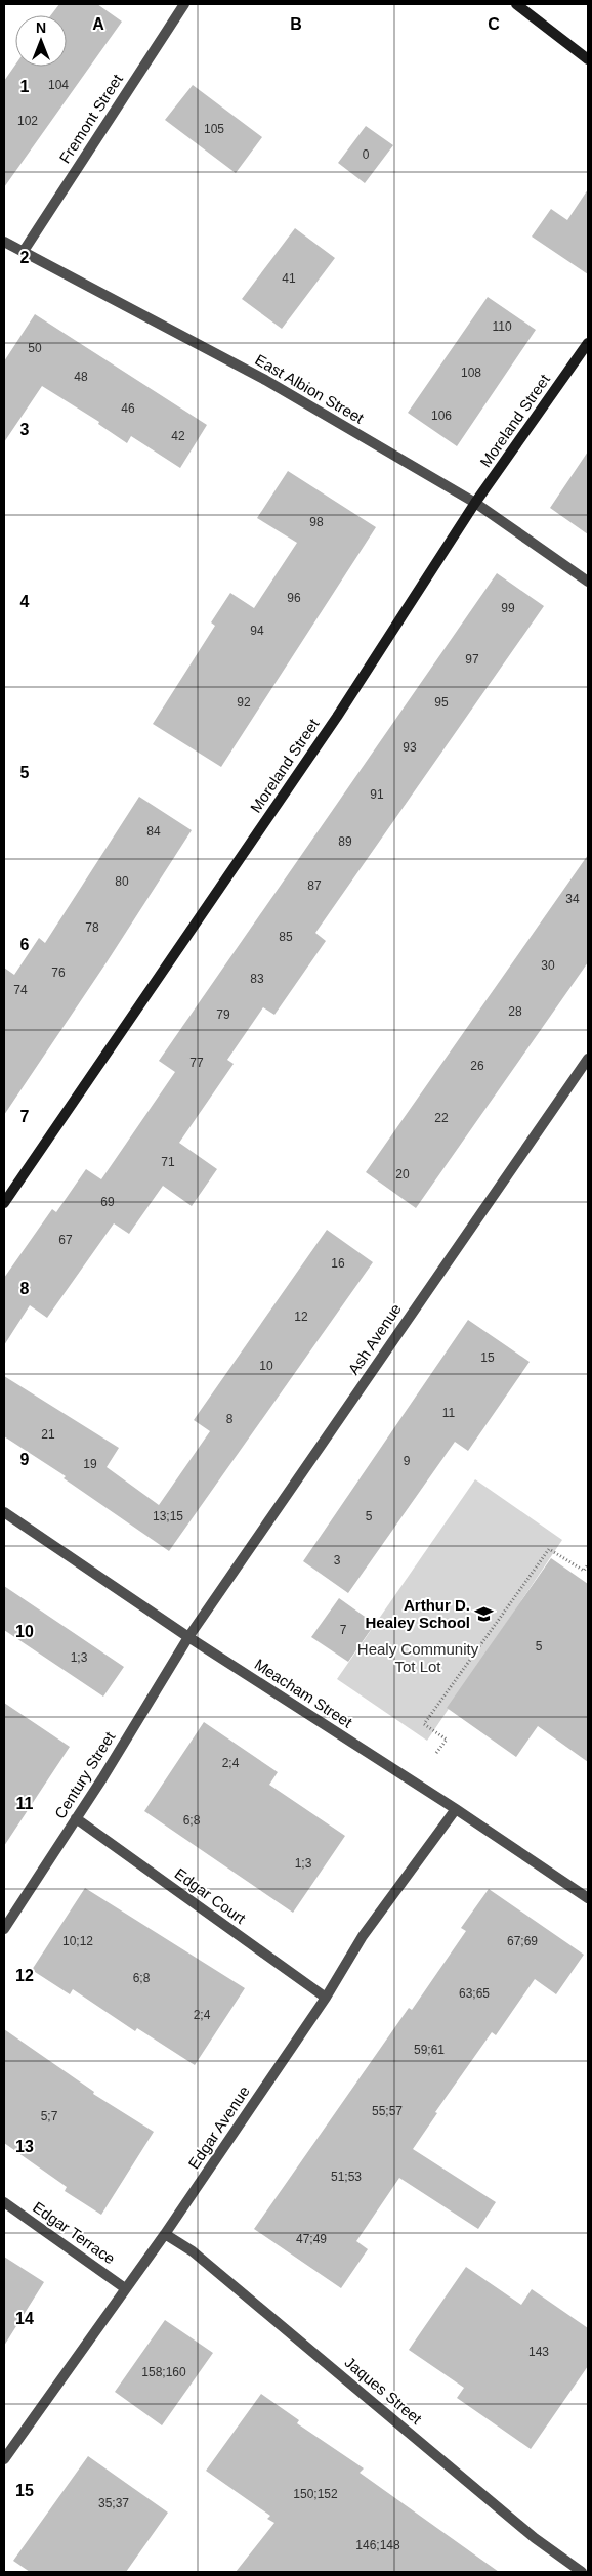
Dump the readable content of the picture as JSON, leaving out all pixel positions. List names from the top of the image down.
{
  "streets": {
    "street": [
      "Fremont Street",
      "East Albion Street",
      "Moreland Street",
      "Ash Avenue",
      "Meacham Street",
      "Century Street",
      "Edgar Court",
      "Edgar Avenue",
      "Edgar Terrace",
      "Jaques Street"
    ]
  },
  "crossings": [
    ["Fremont Street", "East Albion Street"],
    ["East Albion Street", "Moreland Street"],
    ["Ash Avenue", "Meacham Street"],
    ["Ash Avenue", "Century Street"],
    ["Meacham Street", "Century Street"],
    ["Meacham Street", "Edgar Avenue"],
    ["Century Street", "Edgar Court"],
    ["Edgar Court", "Edgar Avenue"],
    ["Edgar Avenue", "Edgar Terrace"],
    ["Edgar Avenue", "Jaques Street"]
  ],
  "parks": ["Healy Community Tot Lot"],
  "places": {
    "school or university": ["Arthur D. Healey School"]
  },
  "house_numbers": [
    "104",
    "102",
    "105",
    "0",
    "41",
    "110",
    "50",
    "108",
    "48",
    "46",
    "106",
    "42",
    "98",
    "96",
    "99",
    "94",
    "97",
    "92",
    "95",
    "93",
    "91",
    "84",
    "89",
    "80",
    "87",
    "34",
    "78",
    "85",
    "30",
    "76",
    "83",
    "74",
    "28",
    "79",
    "77",
    "26",
    "22",
    "71",
    "20",
    "69",
    "67",
    "16",
    "12",
    "15",
    "10",
    "11",
    "8",
    "21",
    "9",
    "19",
    "13;15",
    "5",
    "3",
    "7",
    "5",
    "1;3",
    "2;4",
    "6;8",
    "1;3",
    "10;12",
    "67;69",
    "6;8",
    "63;65",
    "2;4",
    "59;61",
    "55;57",
    "5;7",
    "51;53",
    "47;49",
    "143",
    "158;160",
    "150;152",
    "35;37",
    "146;148"
  ],
  "north": "top",
  "grid": {
    "columns": ["A", "B", "C"],
    "rows": [
      "1",
      "2",
      "3",
      "4",
      "5",
      "6",
      "7",
      "8",
      "9",
      "10",
      "11",
      "12",
      "13",
      "14",
      "15"
    ]
  }
}
